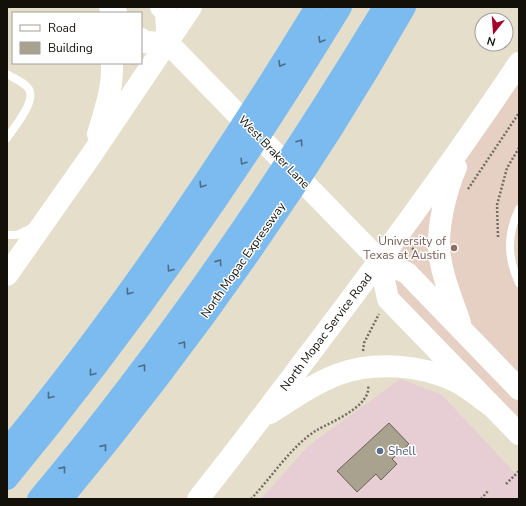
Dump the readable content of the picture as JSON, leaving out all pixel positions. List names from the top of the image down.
{
  "streets": {
    "highway": ["North Mopac Expressway"],
    "main road": ["West Braker Lane", "North Mopac Service Road"]
  },
  "crossings": [
    ["West Braker Lane", "North Mopac Service Road"]
  ],
  "places": ["University of Texas at Austin", "Shell"],
  "legend": ["Road", "Building"],
  "north": "bottom"
}
